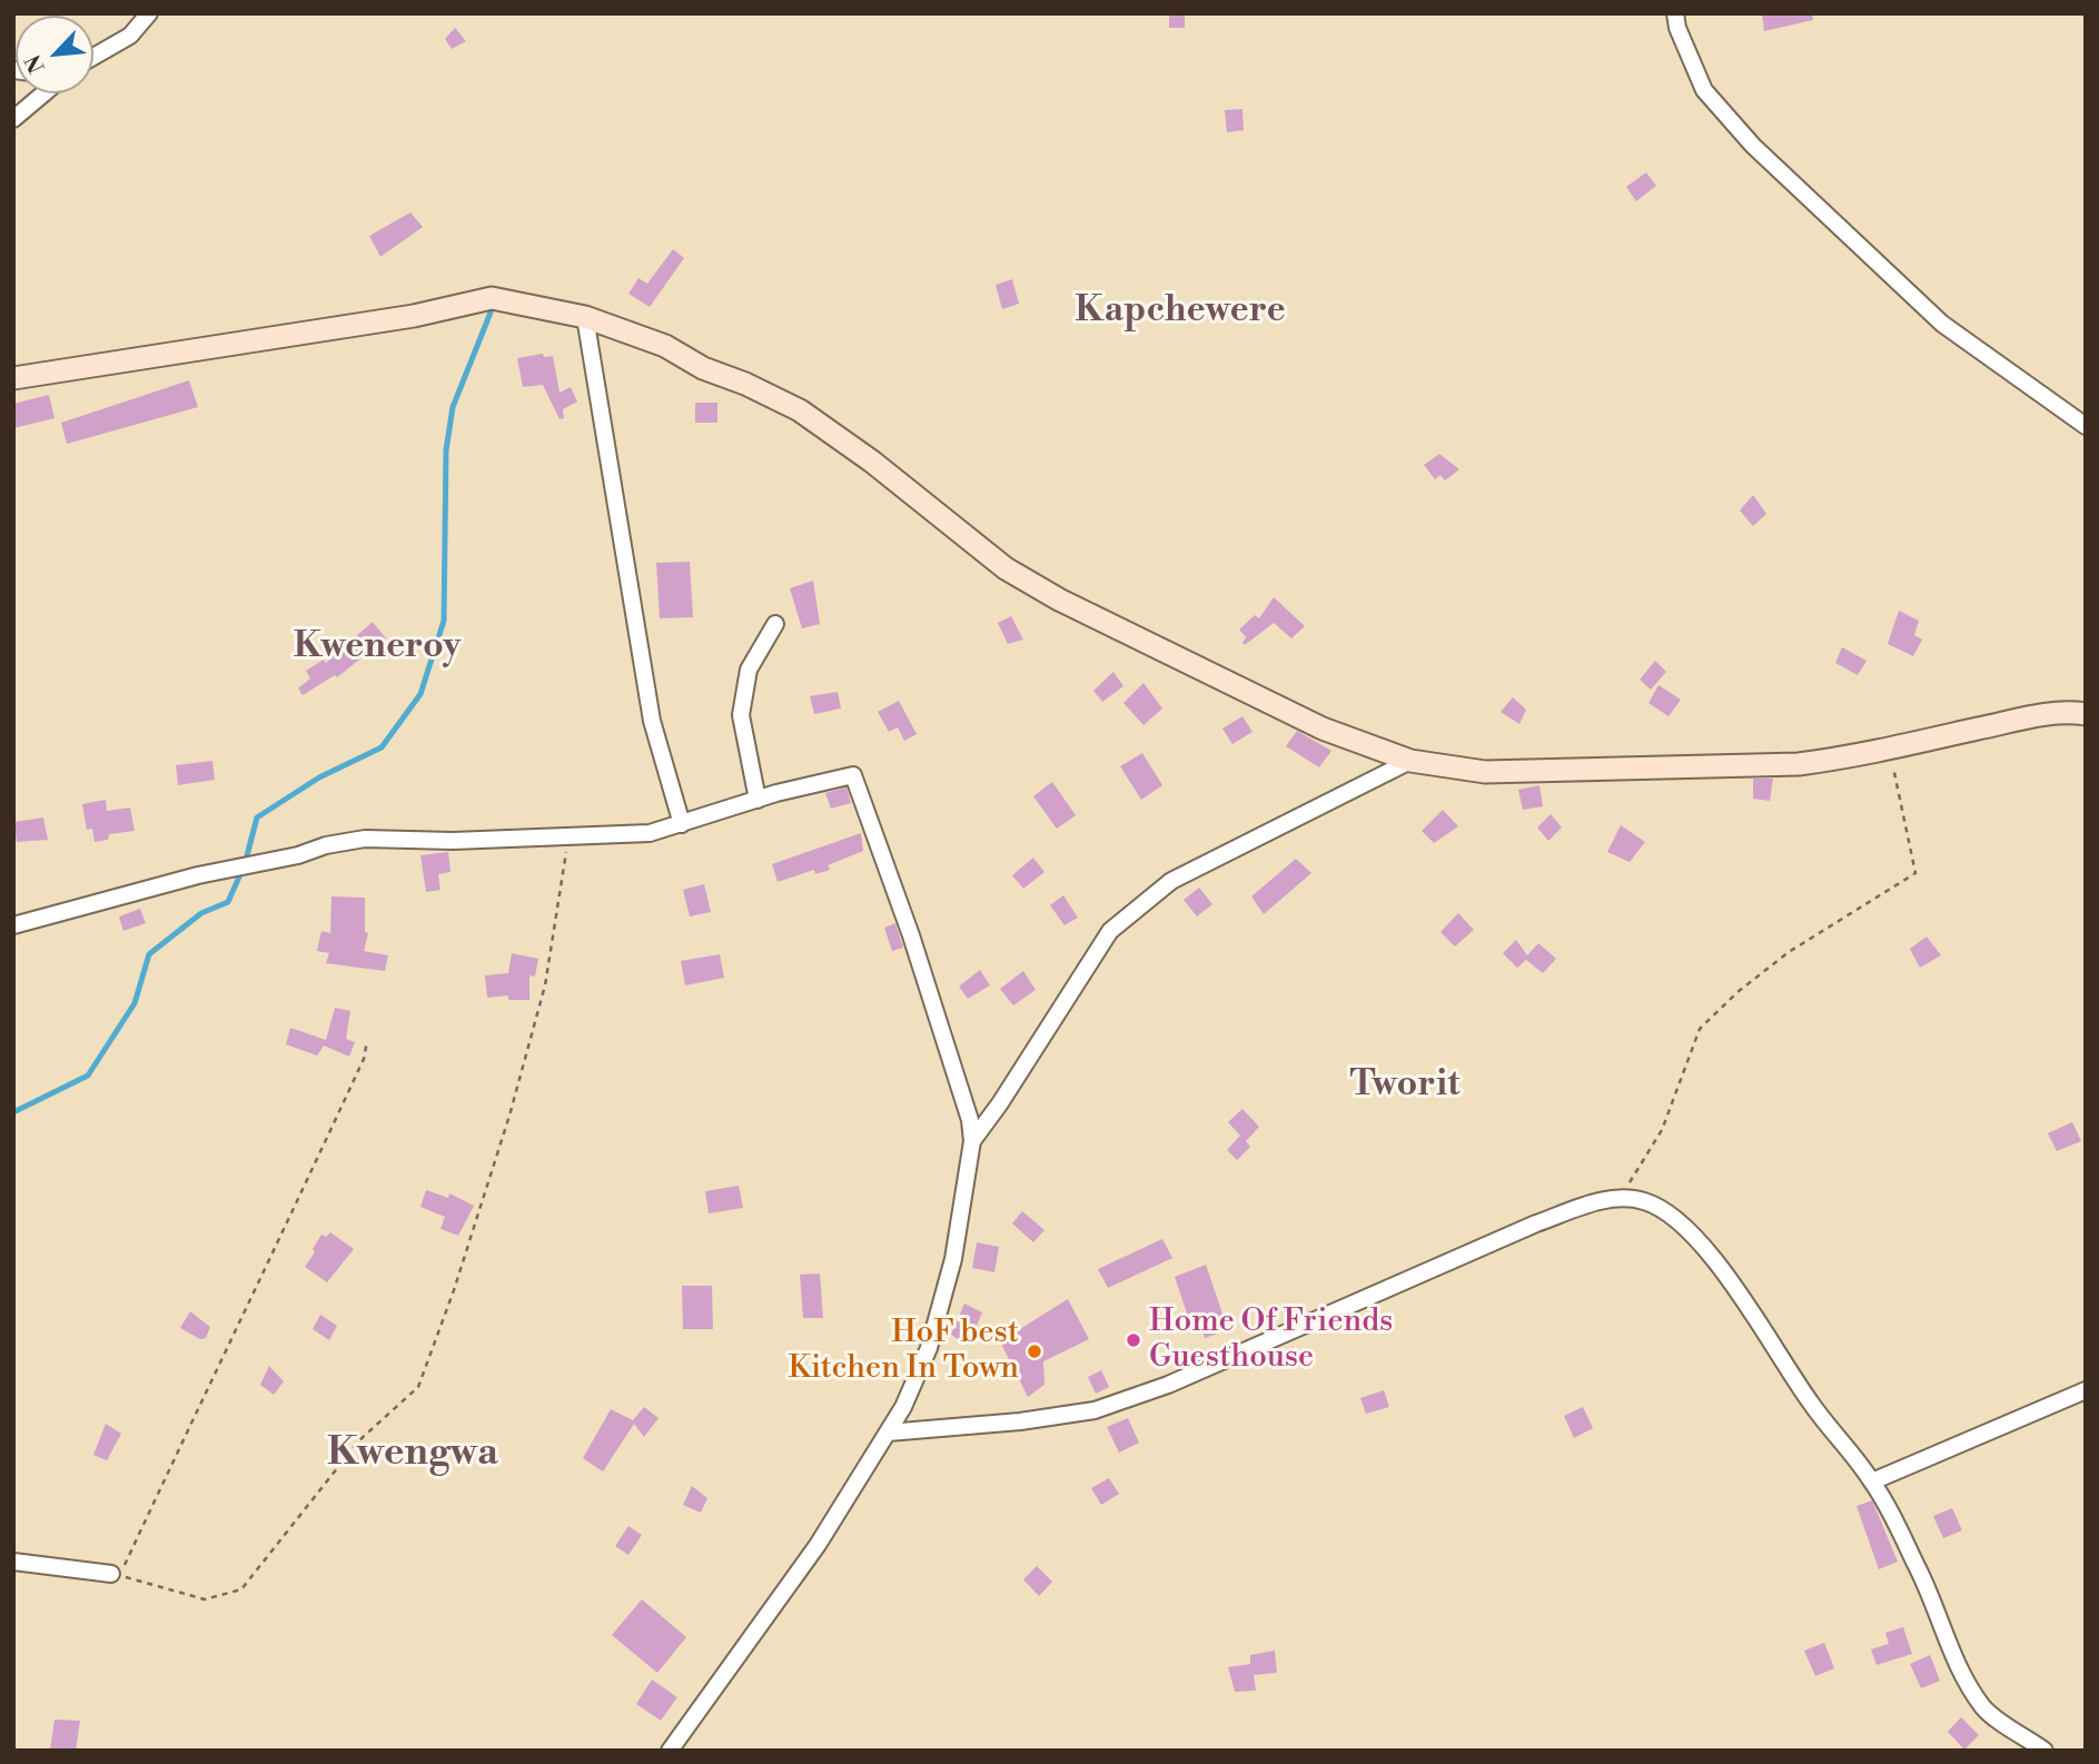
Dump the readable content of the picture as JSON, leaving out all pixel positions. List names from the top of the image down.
{
  "districts": [
    "Kapchewere",
    "Kweneroy",
    "Tworit",
    "Kwengwa"
  ],
  "places": ["Home Of Friends Guesthouse", "HoF best Kitchen In Town"],
  "north": "bottom left"
}
